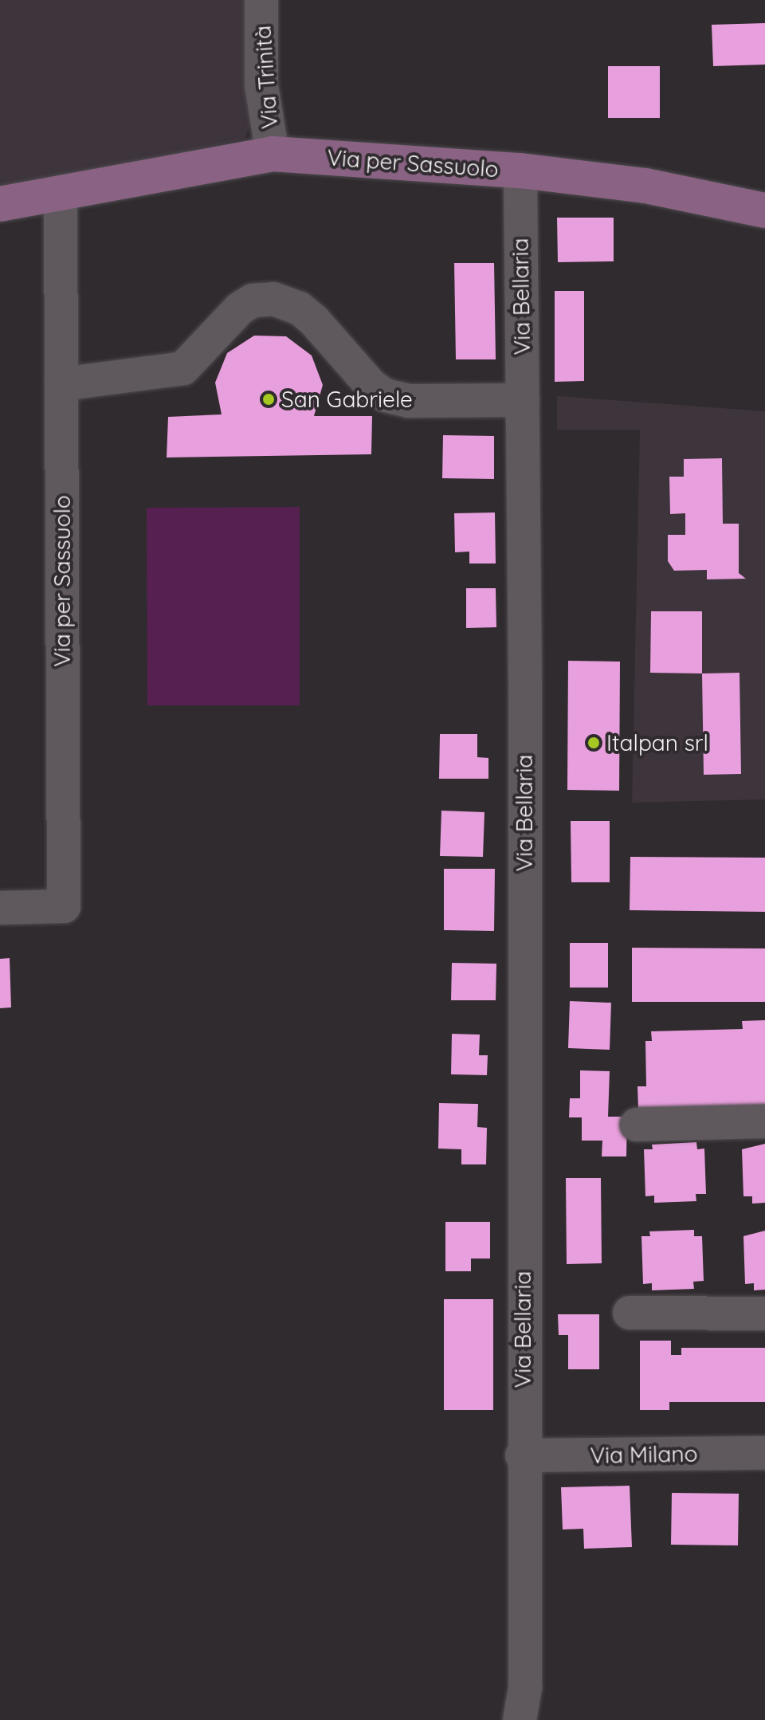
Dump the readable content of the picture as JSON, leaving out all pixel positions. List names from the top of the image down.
{
  "streets": {
    "main road": ["Via per Sassuolo"],
    "street": ["Via Trinità", "Via Bellaria", "Via Milano"]
  },
  "crossings": [
    ["Via Trinità", "Via per Sassuolo"],
    ["Via per Sassuolo", "Via Bellaria"],
    ["Via Bellaria", "Via Milano"]
  ],
  "places": ["San Gabriele", "Italpan srl"]
}
